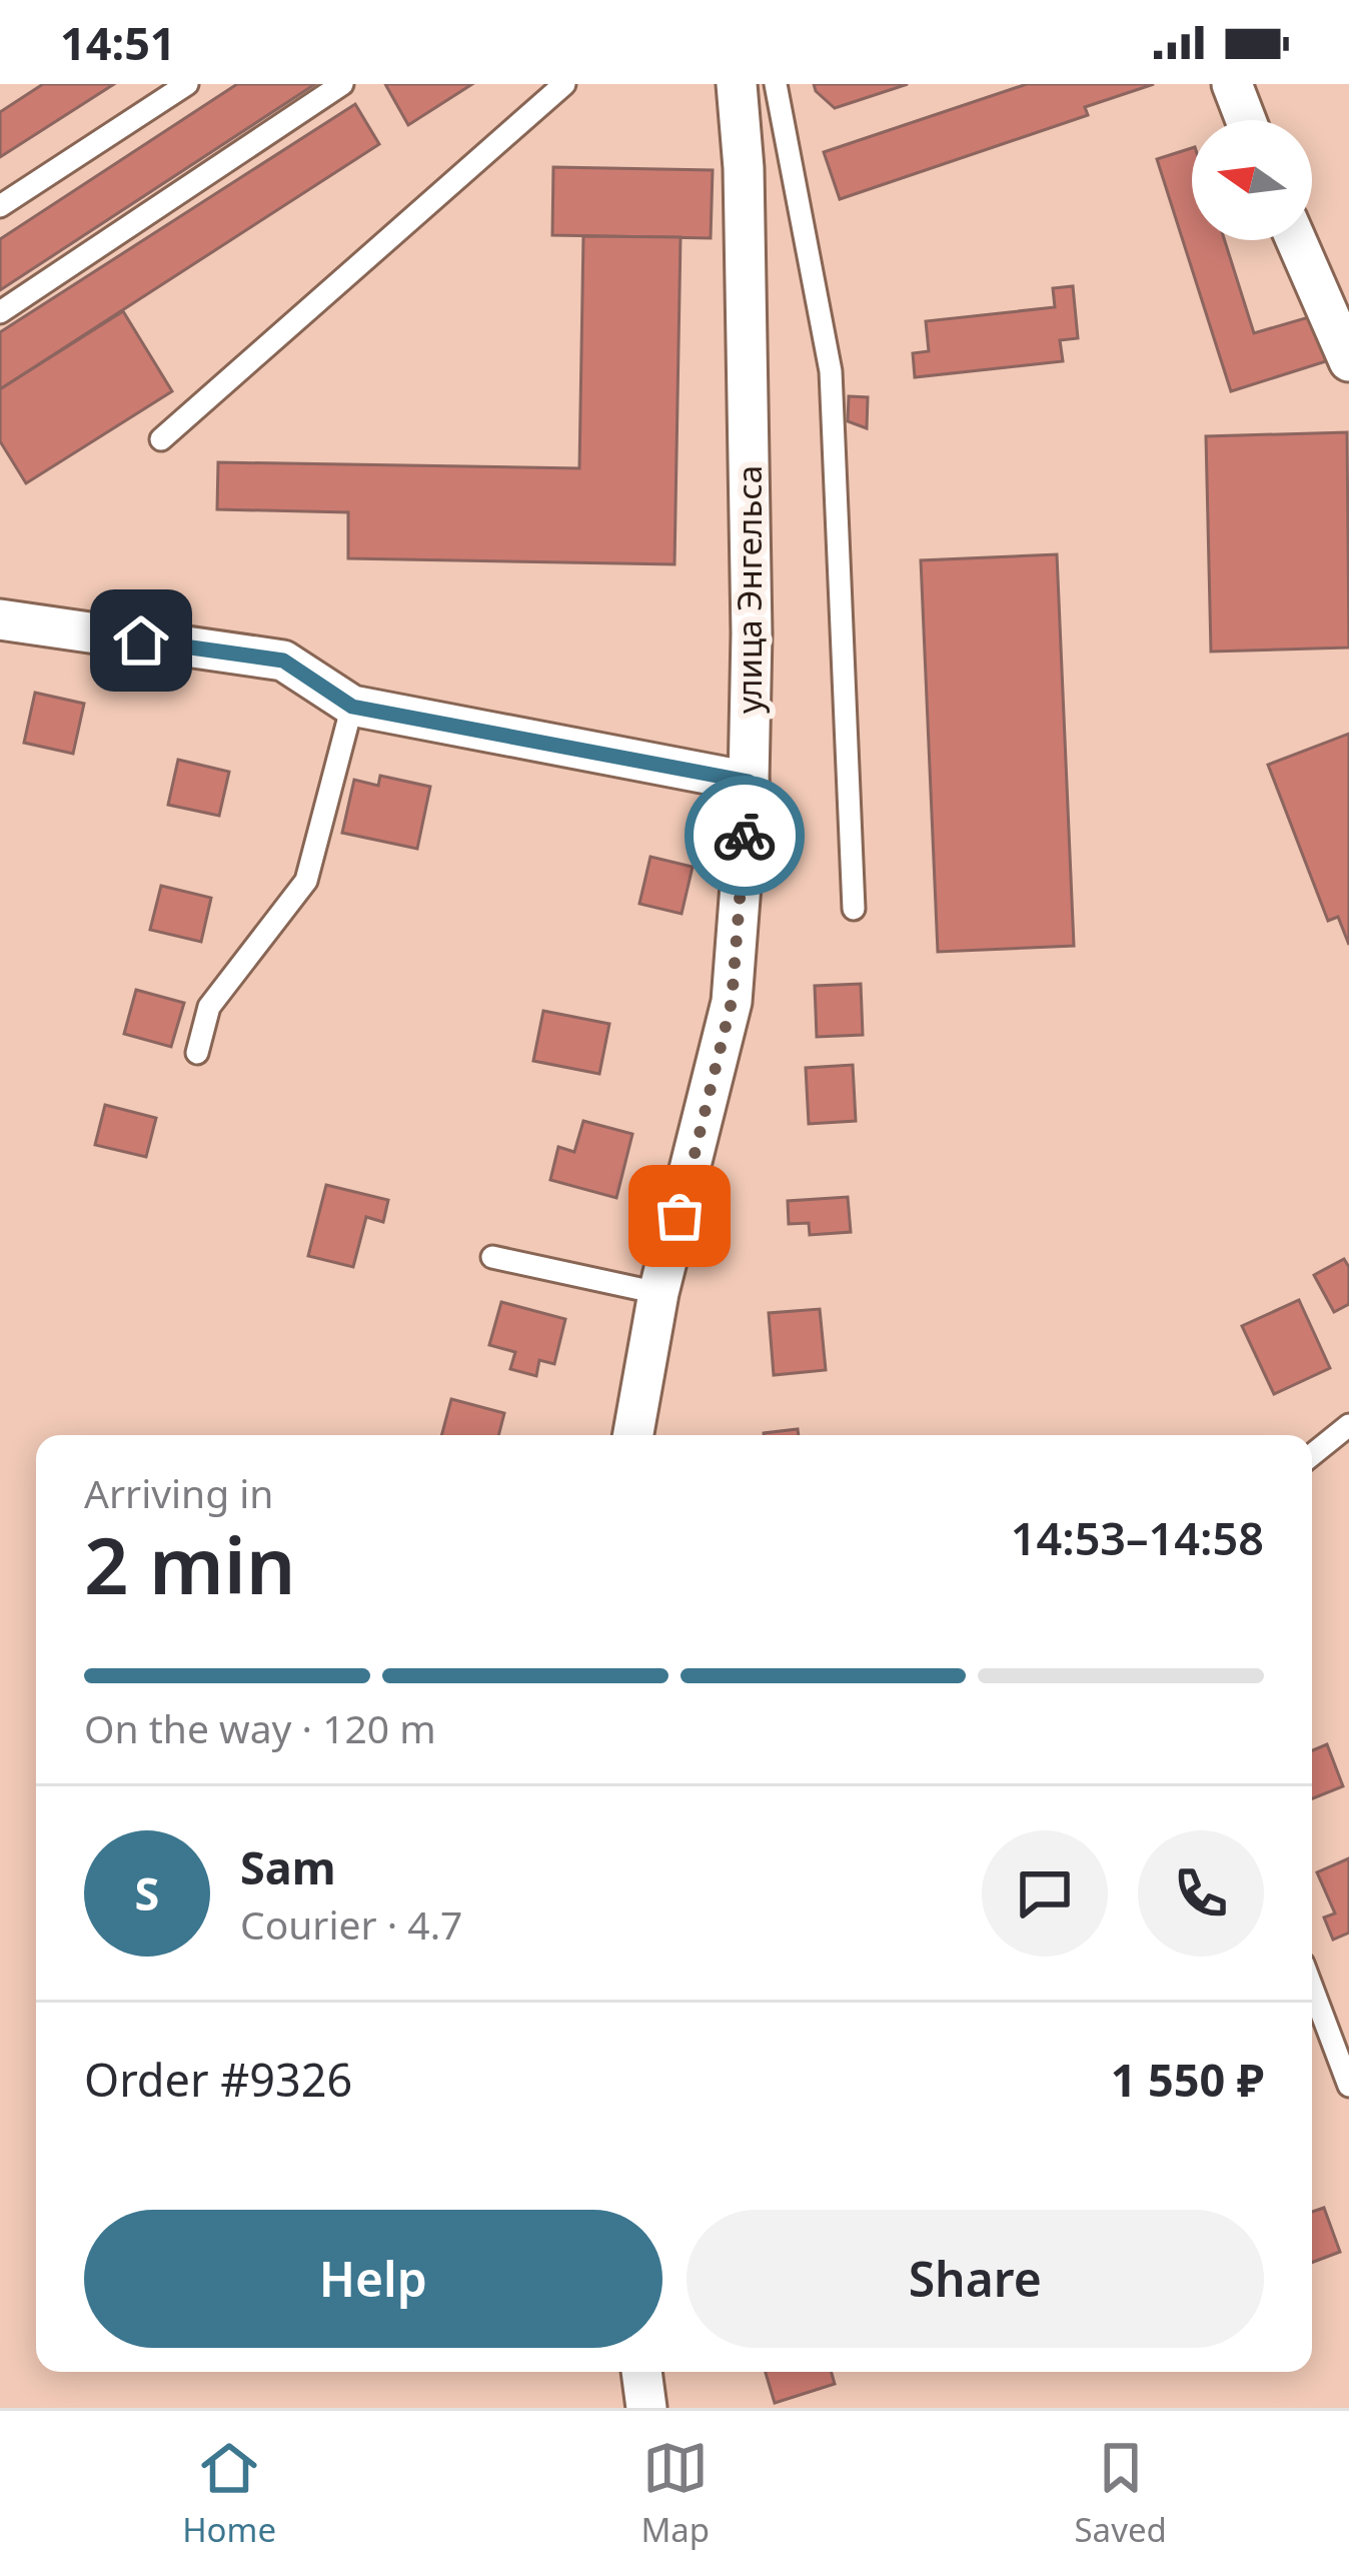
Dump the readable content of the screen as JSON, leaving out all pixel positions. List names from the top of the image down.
{
  "streets": {
    "street": ["улица Энгельса"]
  },
  "north": "left",
  "page": {
    "status": "14:51",
    "heading": ["2 min", "Arriving in", "14:53–14:58"],
    "panel": [
      "Sam",
      "Courier · 4.7",
      "Order #9326",
      "1 550 ₽"
    ],
    "bar": "On the way · 120 m",
    "round": "S",
    "buttons": ["Help", "Share"],
    "tabs": ["Home", "Map", "Saved"]
  }
}
